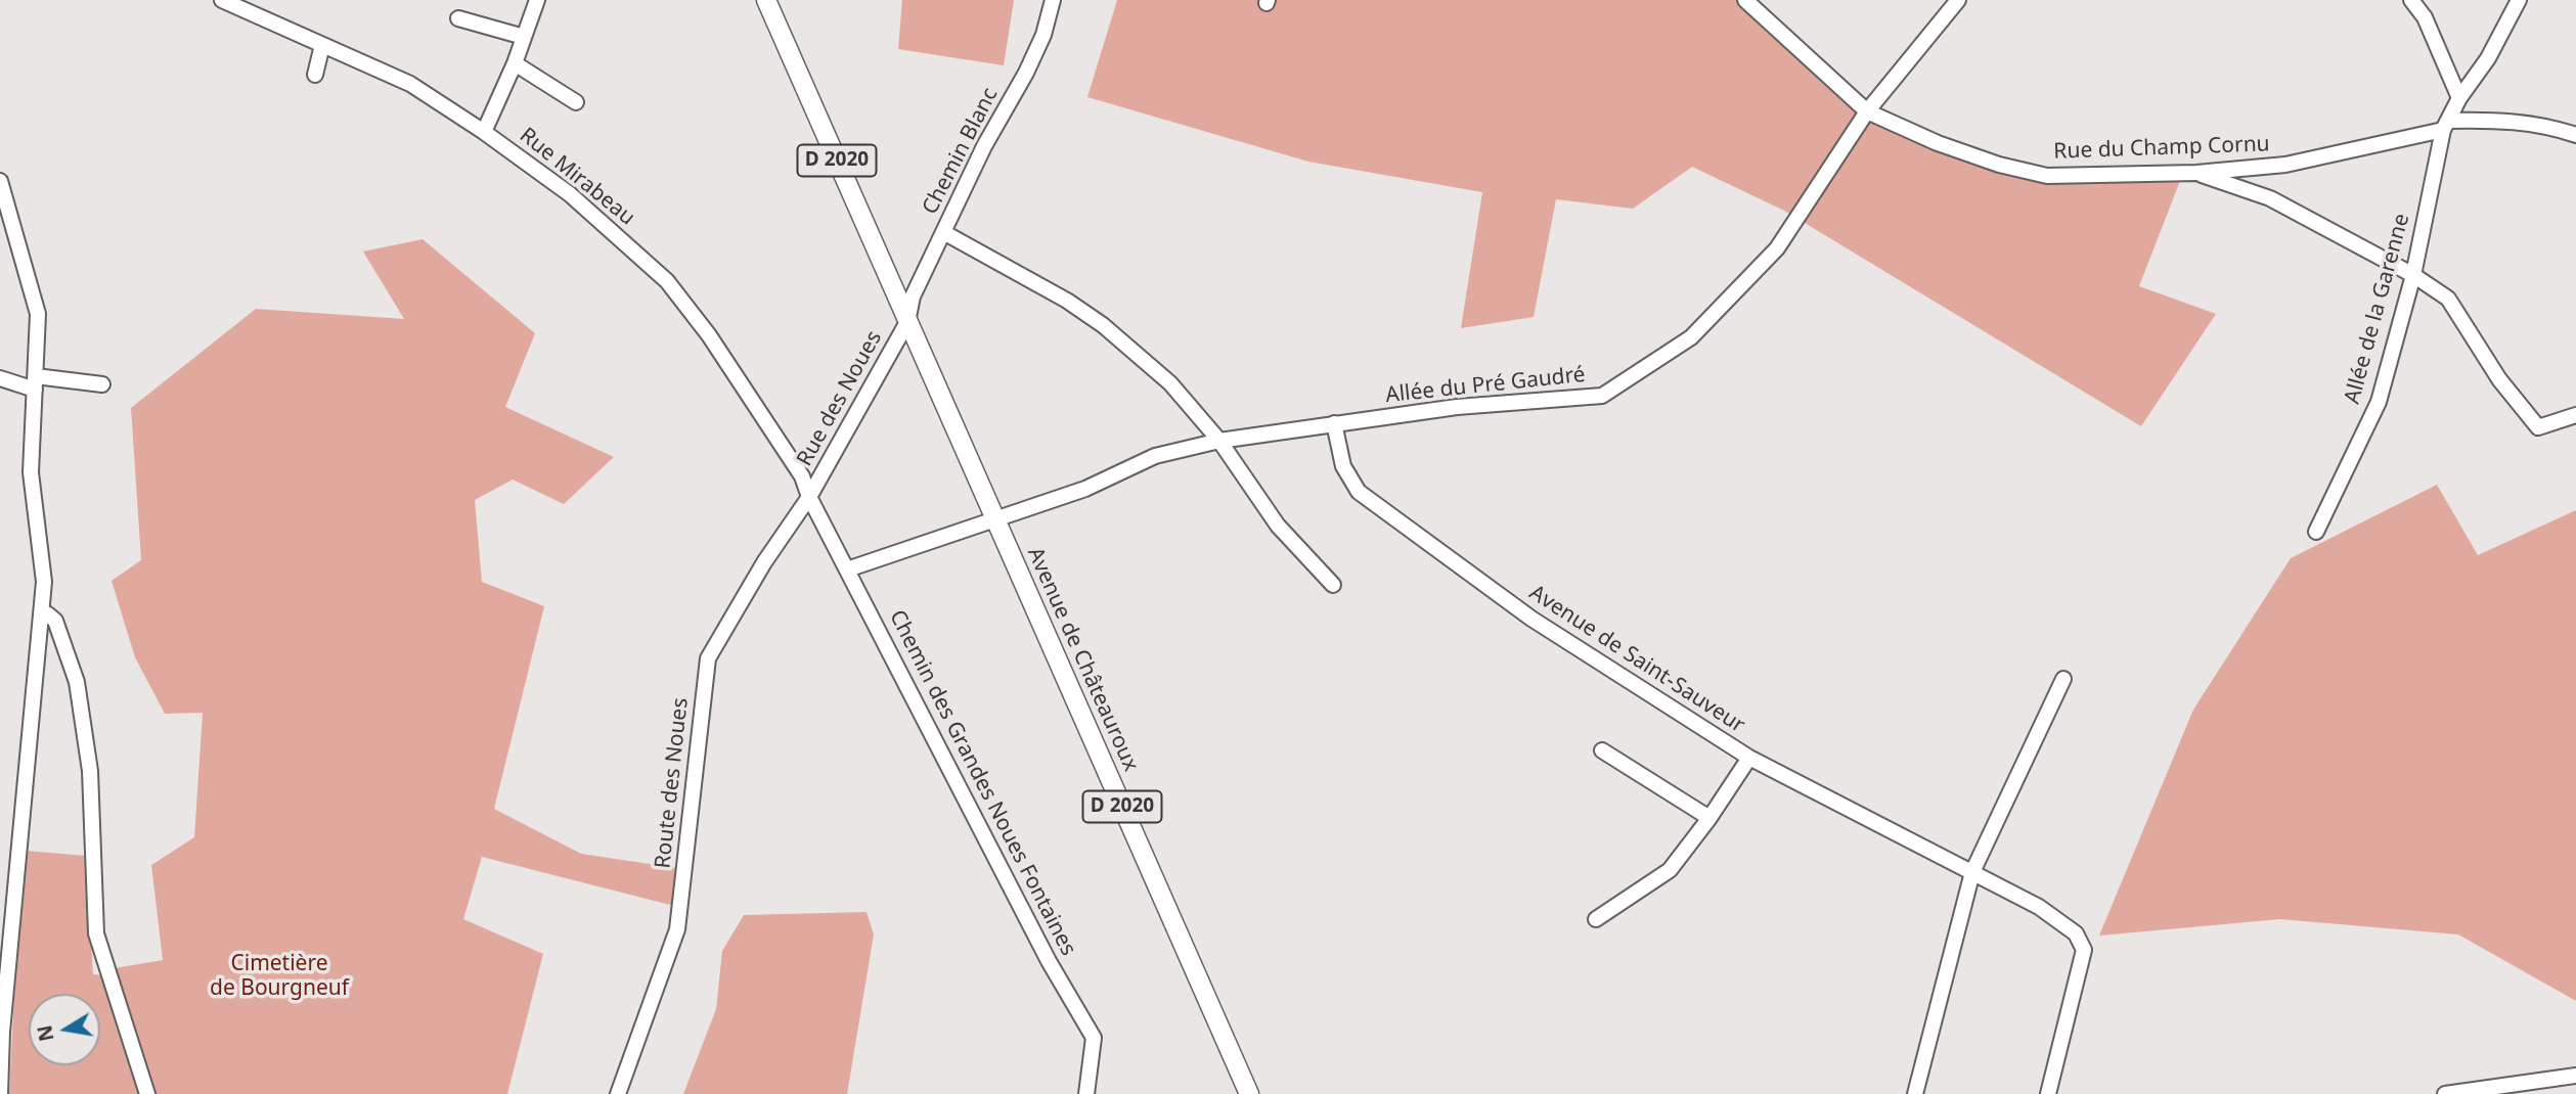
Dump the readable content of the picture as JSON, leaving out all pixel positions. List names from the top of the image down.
{
  "streets": {
    "main road": ["D 2020", "Avenue de Châteauroux"],
    "street": [
      "Rue du Champ Cornu",
      "Chemin Blanc",
      "Rue Mirabeau",
      "Allée de la Garenne",
      "Allée du Pré Gaudré",
      "Rue des Noues",
      "Avenue de Saint-Sauveur",
      "Route des Noues",
      "Chemin des Grandes Noues Fontaines"
    ]
  },
  "crossings": [
    ["Rue du Champ Cornu", "Allée de la Garenne"],
    ["Rue du Champ Cornu", "Allée du Pré Gaudré"],
    ["Chemin Blanc", "D 2020"],
    ["Chemin Blanc", "Rue des Noues"],
    ["Chemin Blanc", "Avenue de Châteauroux"],
    ["D 2020", "Rue des Noues"],
    ["D 2020", "Avenue de Châteauroux"],
    ["Rue Mirabeau", "Rue des Noues"],
    ["Rue Mirabeau", "Route des Noues"],
    ["Rue Mirabeau", "Chemin des Grandes Noues Fontaines"],
    ["Allée du Pré Gaudré", "Avenue de Châteauroux"],
    ["Allée du Pré Gaudré", "Avenue de Saint-Sauveur"],
    ["Allée du Pré Gaudré", "Chemin des Grandes Noues Fontaines"],
    ["Rue des Noues", "Avenue de Châteauroux"],
    ["Rue des Noues", "Route des Noues"],
    ["Rue des Noues", "Chemin des Grandes Noues Fontaines"],
    ["Route des Noues", "Chemin des Grandes Noues Fontaines"]
  ],
  "parks": ["Cimetière de Bourgneuf"],
  "north": "left"
}
